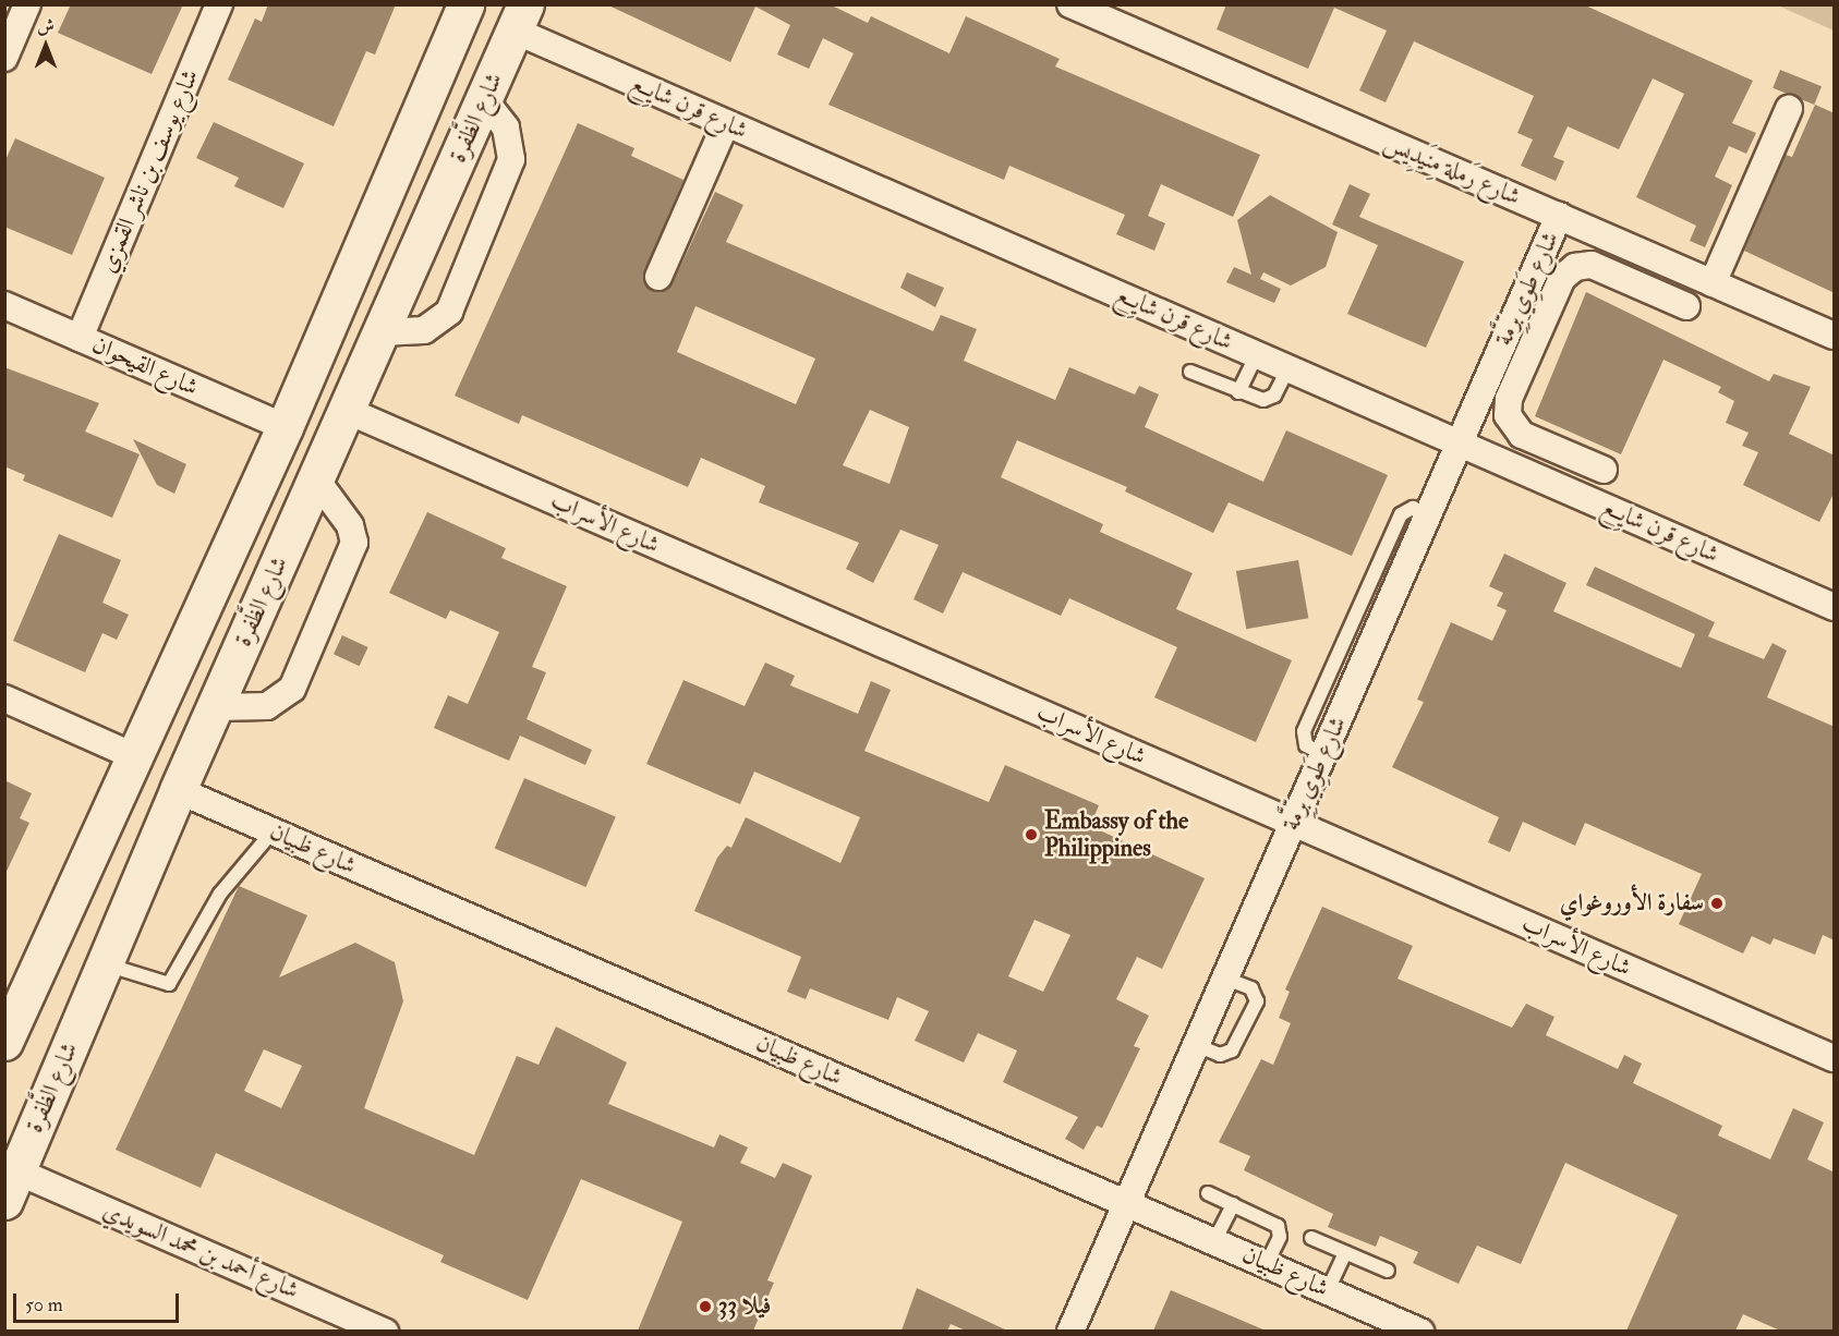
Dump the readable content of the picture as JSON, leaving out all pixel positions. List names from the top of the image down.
{
  "streets": {
    "main road": ["شارع الظَّفرة"],
    "street": [
      "شارع قرن شايِع",
      "شارع رَملة مِنَيدِيس",
      "شارع يوسف بن ناشر القمزي",
      "شارع طَوِي بِرِّمَّة",
      "شارع القيحوان",
      "شارع الأسراب",
      "شارع ظبيان",
      "شارع أحمد بن محمد السويدي"
    ]
  },
  "crossings": [
    ["شارع قرن شايِع", "شارع الظَّفرة"],
    ["شارع قرن شايِع", "شارع طَوِي بِرِّمَّة"],
    ["شارع الظَّفرة", "شارع الأسراب"],
    ["شارع الظَّفرة", "شارع ظبيان"],
    ["شارع الظَّفرة", "شارع أحمد بن محمد السويدي"],
    ["شارع رَملة مِنَيدِيس", "شارع طَوِي بِرِّمَّة"],
    ["شارع يوسف بن ناشر القمزي", "شارع القيحوان"],
    ["شارع طَوِي بِرِّمَّة", "شارع الأسراب"],
    ["شارع طَوِي بِرِّمَّة", "شارع ظبيان"]
  ],
  "places": ["Embassy of the Philippines", "سفارة الأوروغواي", "فيلا 33"],
  "scale_bar": "50 m",
  "north": "top"
}
